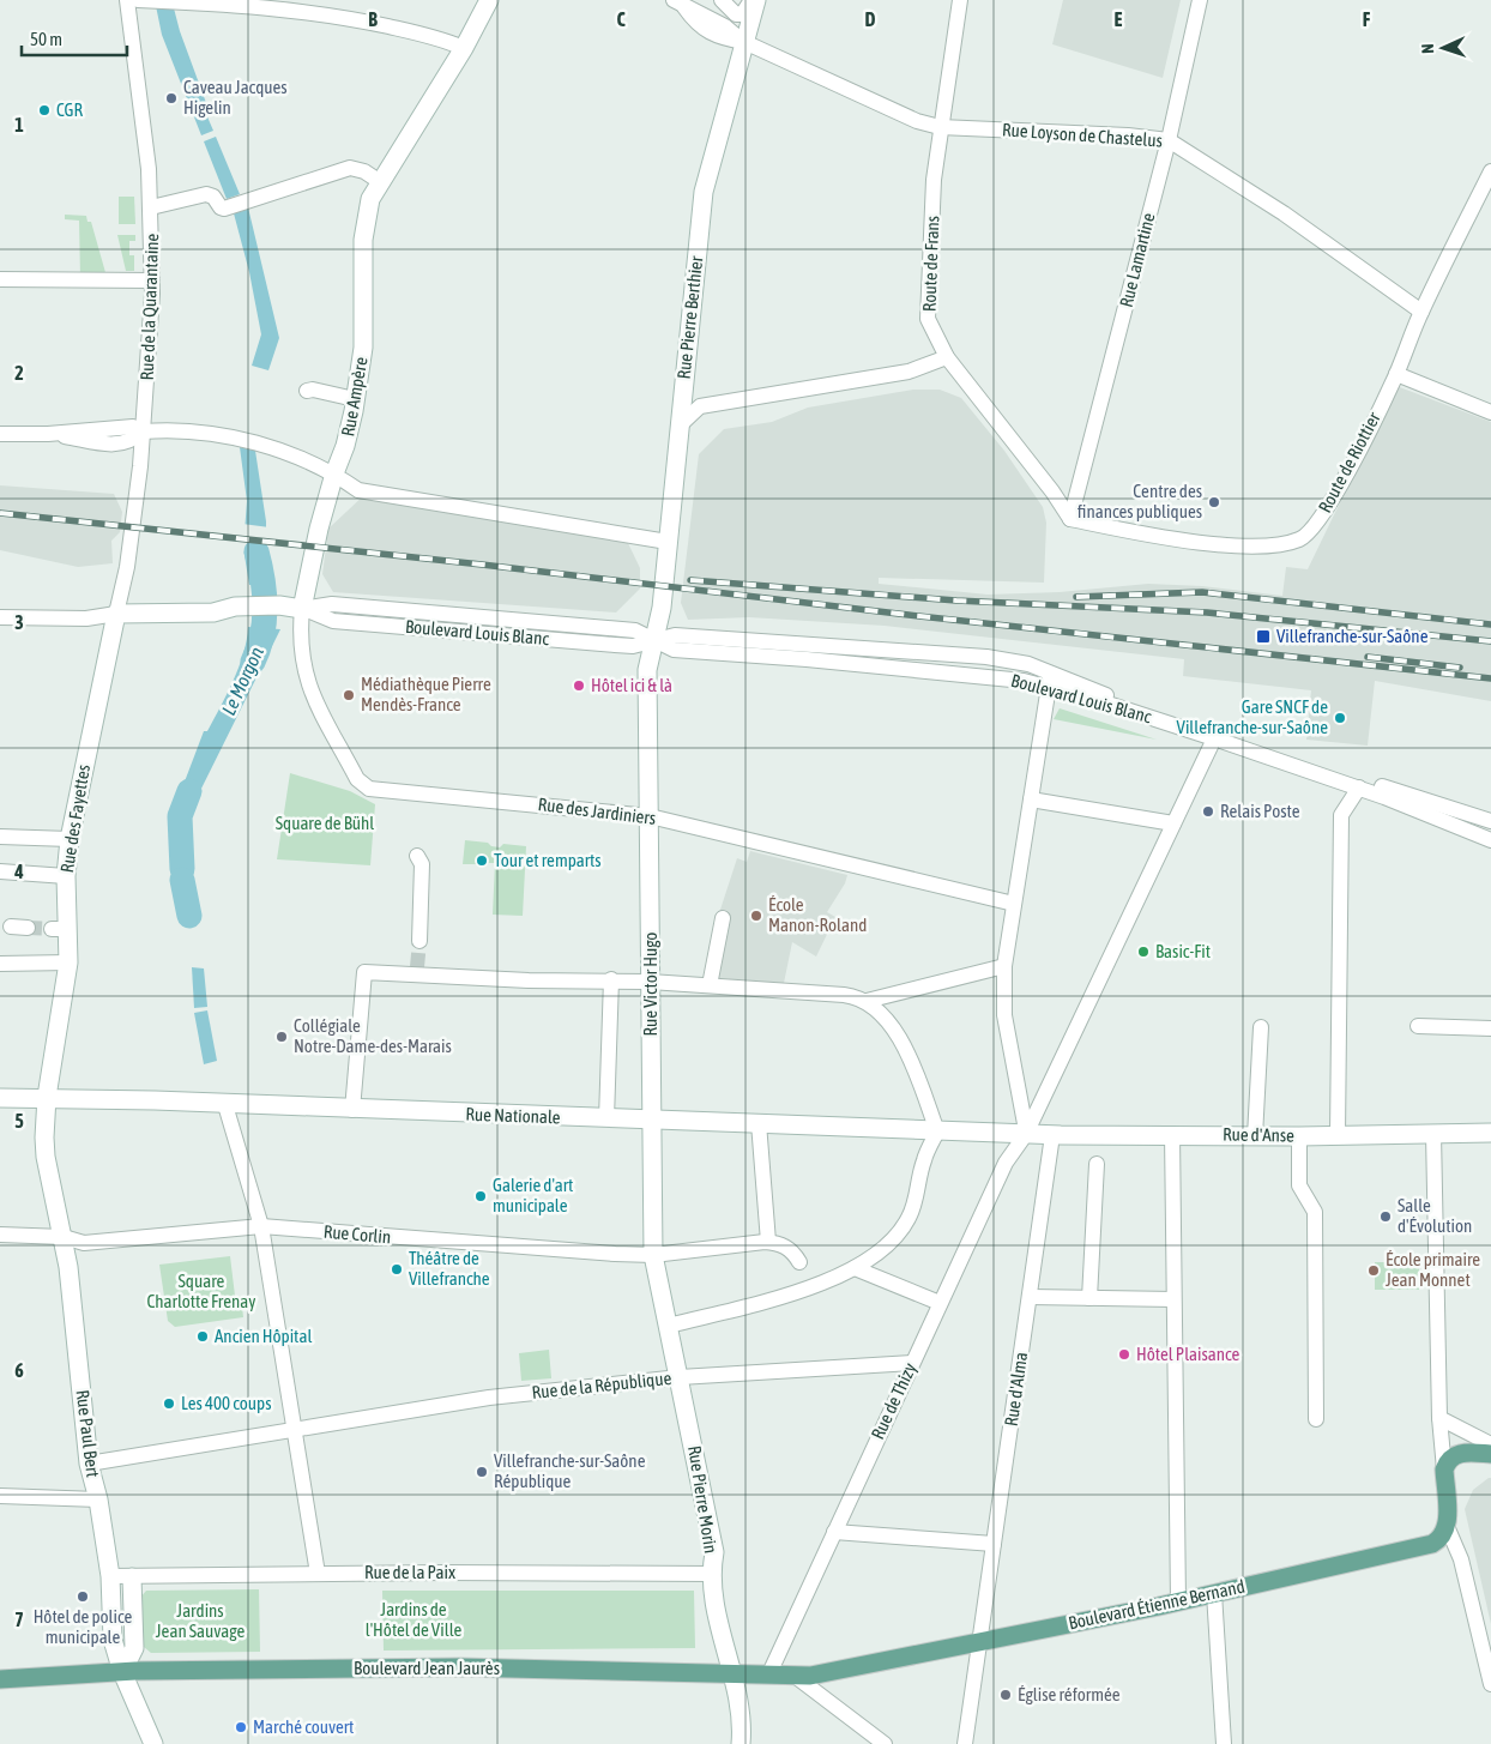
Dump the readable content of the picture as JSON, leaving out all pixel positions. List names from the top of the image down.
{
  "streets": {
    "main road": ["Boulevard Étienne Bernand", "Boulevard Jean Jaurès"],
    "street": [
      "Rue Loyson de Chastelus",
      "Rue Lamartine",
      "Route de Frans",
      "Rue de la Quarantaine",
      "Rue Pierre Berthier",
      "Rue Ampère",
      "Route de Riottier",
      "Boulevard Louis Blanc",
      "Rue des Jardiniers",
      "Rue des Fayettes",
      "Rue Victor Hugo",
      "Rue Nationale",
      "Rue d'Anse",
      "Rue Corlin",
      "Rue de la République",
      "Rue d'Alma",
      "Rue de Thizy",
      "Rue Paul Bert",
      "Rue Pierre Morin",
      "Rue de la Paix"
    ]
  },
  "crossings": [
    ["Rue Loyson de Chastelus", "Rue Lamartine"],
    ["Rue Loyson de Chastelus", "Route de Frans"],
    ["Rue Loyson de Chastelus", "Rue Pierre Berthier"],
    ["Rue Loyson de Chastelus", "Route de Riottier"],
    ["Rue Lamartine", "Route de Frans"],
    ["Rue Lamartine", "Route de Riottier"],
    ["Route de Frans", "Route de Riottier"],
    ["Rue de la Quarantaine", "Boulevard Louis Blanc"],
    ["Rue de la Quarantaine", "Rue des Fayettes"],
    ["Rue Pierre Berthier", "Boulevard Louis Blanc"],
    ["Rue Pierre Berthier", "Rue Victor Hugo"],
    ["Rue Ampère", "Boulevard Louis Blanc"],
    ["Rue Ampère", "Rue des Jardiniers"],
    ["Boulevard Louis Blanc", "Rue des Jardiniers"],
    ["Boulevard Louis Blanc", "Rue des Fayettes"],
    ["Boulevard Louis Blanc", "Rue Victor Hugo"],
    ["Boulevard Louis Blanc", "Rue de Thizy"],
    ["Rue des Jardiniers", "Rue Victor Hugo"],
    ["Rue des Fayettes", "Rue Nationale"],
    ["Rue des Fayettes", "Rue Paul Bert"],
    ["Rue Victor Hugo", "Rue Nationale"],
    ["Rue Victor Hugo", "Rue Corlin"],
    ["Rue Victor Hugo", "Rue Pierre Morin"],
    ["Rue Nationale", "Rue d'Anse"],
    ["Rue Nationale", "Rue de Thizy"],
    ["Rue Nationale", "Rue Paul Bert"],
    ["Rue d'Anse", "Rue d'Alma"],
    ["Rue d'Anse", "Rue de Thizy"],
    ["Rue Corlin", "Rue Paul Bert"],
    ["Rue de la République", "Rue de Thizy"],
    ["Rue de la République", "Rue Paul Bert"],
    ["Rue de la République", "Rue Pierre Morin"],
    ["Rue d'Alma", "Boulevard Étienne Bernand"],
    ["Rue de Thizy", "Boulevard Étienne Bernand"],
    ["Rue de Thizy", "Boulevard Jean Jaurès"],
    ["Rue Paul Bert", "Rue de la Paix"],
    ["Rue Paul Bert", "Boulevard Jean Jaurès"],
    ["Rue Pierre Morin", "Rue de la Paix"],
    ["Rue Pierre Morin", "Boulevard Jean Jaurès"],
    ["Boulevard Étienne Bernand", "Boulevard Jean Jaurès"]
  ],
  "water": ["Le Morgon"],
  "parks": [
    "Square de Bühl",
    "Square Charlotte Frenay",
    "Jardins de l'Hôtel de Ville",
    "Jardins Jean Sauvage"
  ],
  "places": {
    "other": [
      "Caveau Jacques Higelin",
      "CGR",
      "Centre des finances publiques",
      "Hôtel ici & là",
      "Médiathèque Pierre Mendès-France",
      "Gare SNCF de Villefranche-sur-Saône",
      "Relais Poste",
      "Tour et remparts",
      "École Manon-Roland",
      "Basic-Fit",
      "Collégiale Notre-Dame-des-Marais",
      "Galerie d'art municipale",
      "Salle d'Évolution",
      "Théâtre de Villefranche",
      "École primaire Jean Monnet",
      "Ancien Hôpital",
      "Hôtel Plaisance",
      "Les 400 coups",
      "Villefranche-sur-Saône République",
      "Hôtel de police municipale",
      "Église réformée",
      "Marché couvert"
    ],
    "transit": ["Villefranche-sur-Saône"]
  },
  "scale_bar": "50 m",
  "north": "left",
  "grid": {
    "columns": [
      "B",
      "C",
      "D",
      "E",
      "F"
    ],
    "rows": [
      "1",
      "2",
      "3",
      "4",
      "5",
      "6",
      "7"
    ]
  }
}
